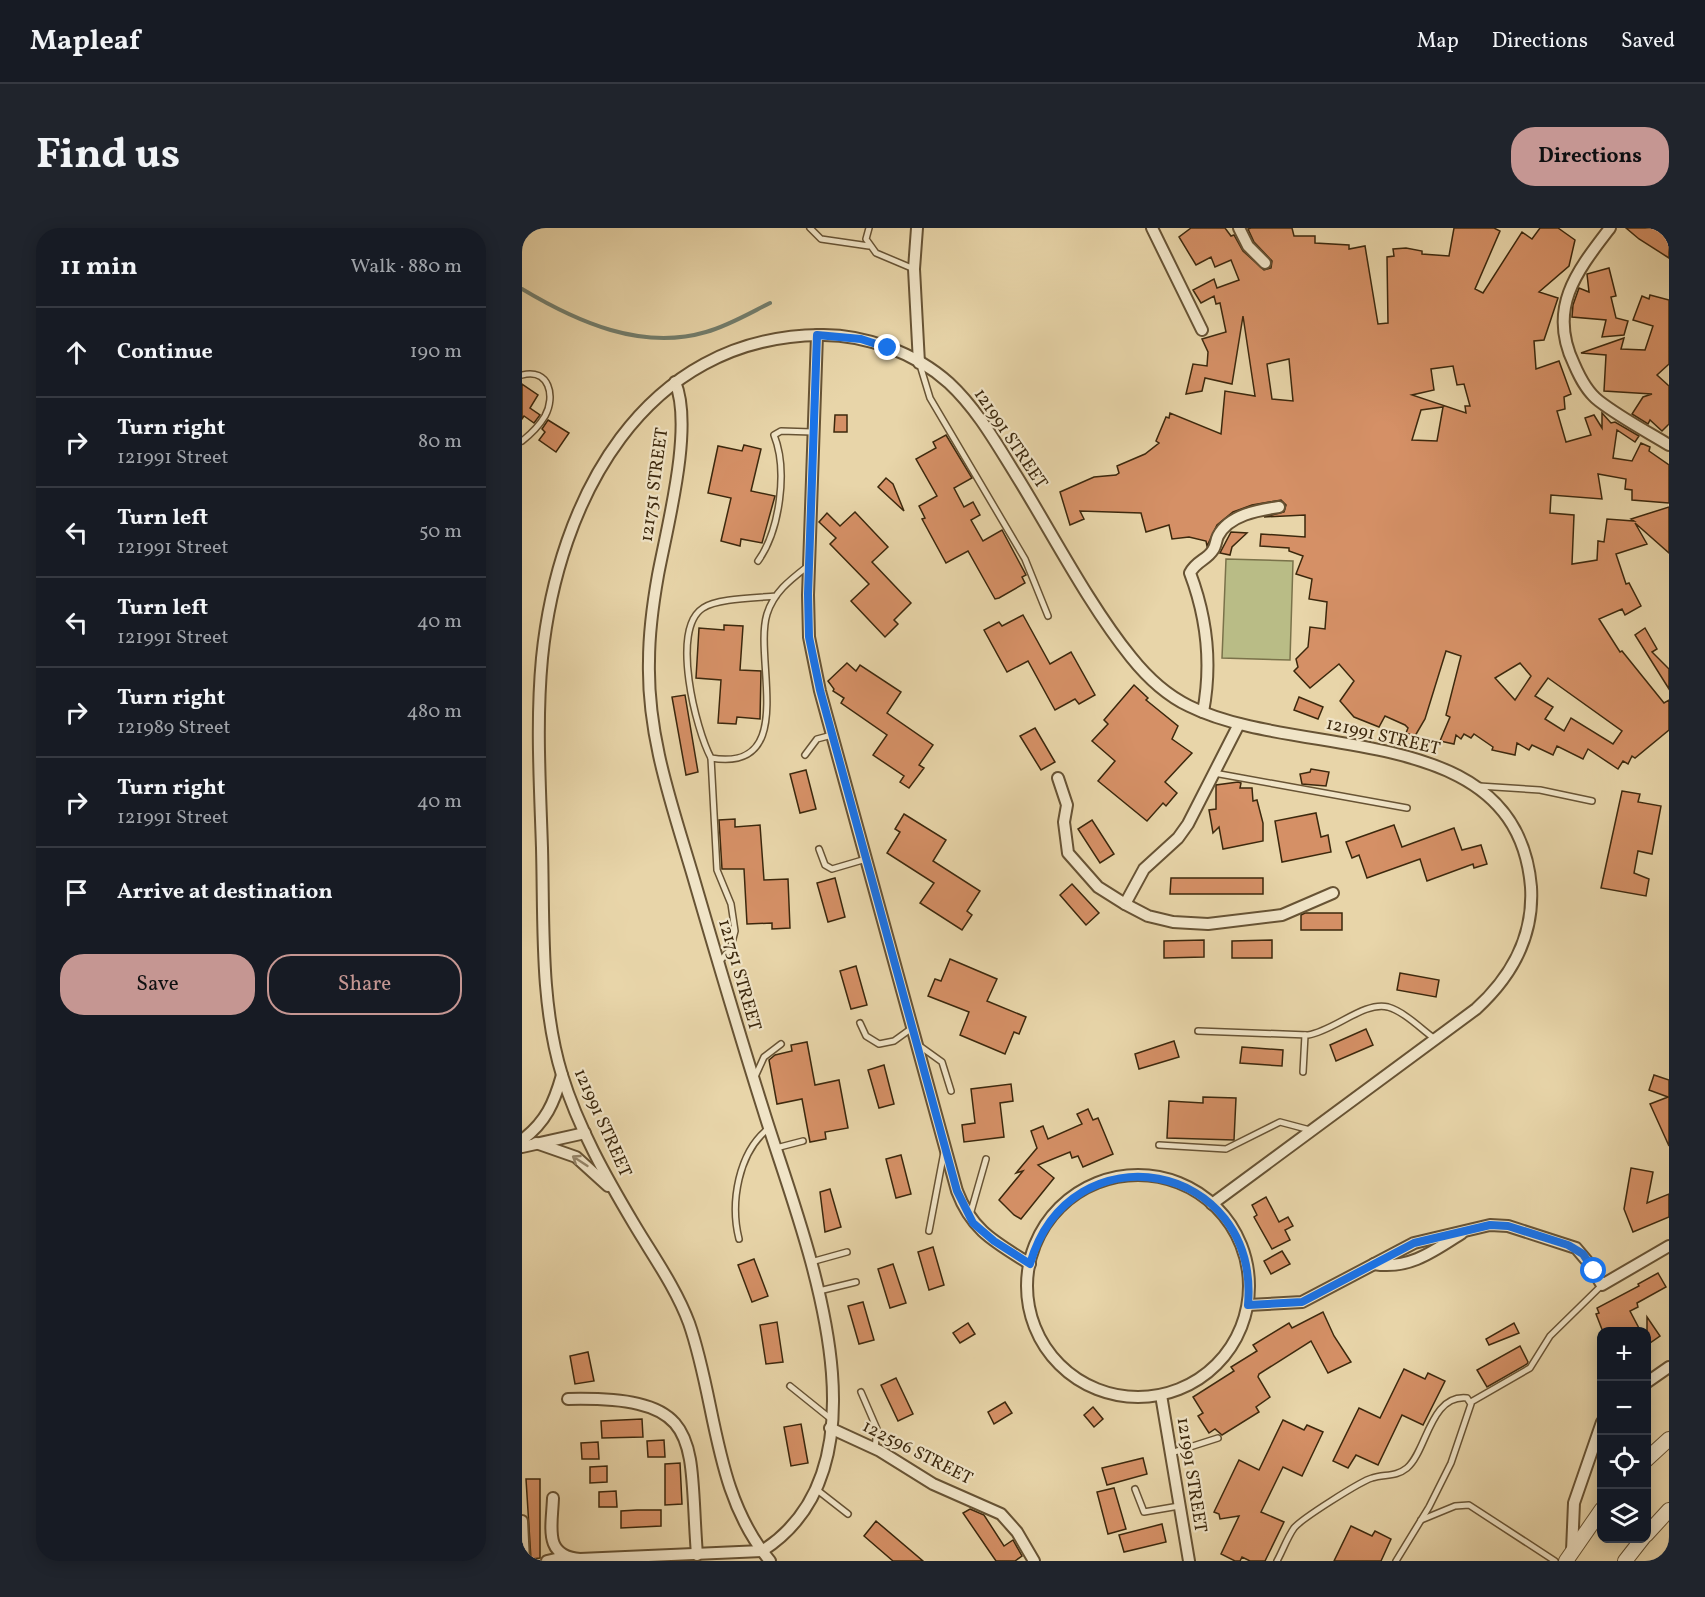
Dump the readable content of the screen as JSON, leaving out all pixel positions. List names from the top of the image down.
{
  "streets": {
    "street": ["121991 STREET", "121751 STREET", "122596 STREET"]
  },
  "crossings": [
    ["121991 STREET", "121751 STREET"],
    ["121751 STREET", "122596 STREET"]
  ],
  "page": {
    "header": "Mapleaf",
    "nav": ["Map", "Directions", "Saved"],
    "title": "Find us",
    "buttons": [
      "Directions",
      ["Save", "Share"]
    ],
    "heading": ["11 min", "Walk · 880 m"],
    "list": [
      ["Continue", "190 m"],
      ["Turn right", "121991 Street", "80 m"],
      ["Turn left", "121991 Street", "50 m"],
      ["Turn left", "121991 Street", "40 m"],
      ["Turn right", "121989 Street", "480 m"],
      ["Turn right", "121991 Street", "40 m"],
      "Arrive at destination"
    ],
    "map_buttons": ["+", "−"]
  }
}
